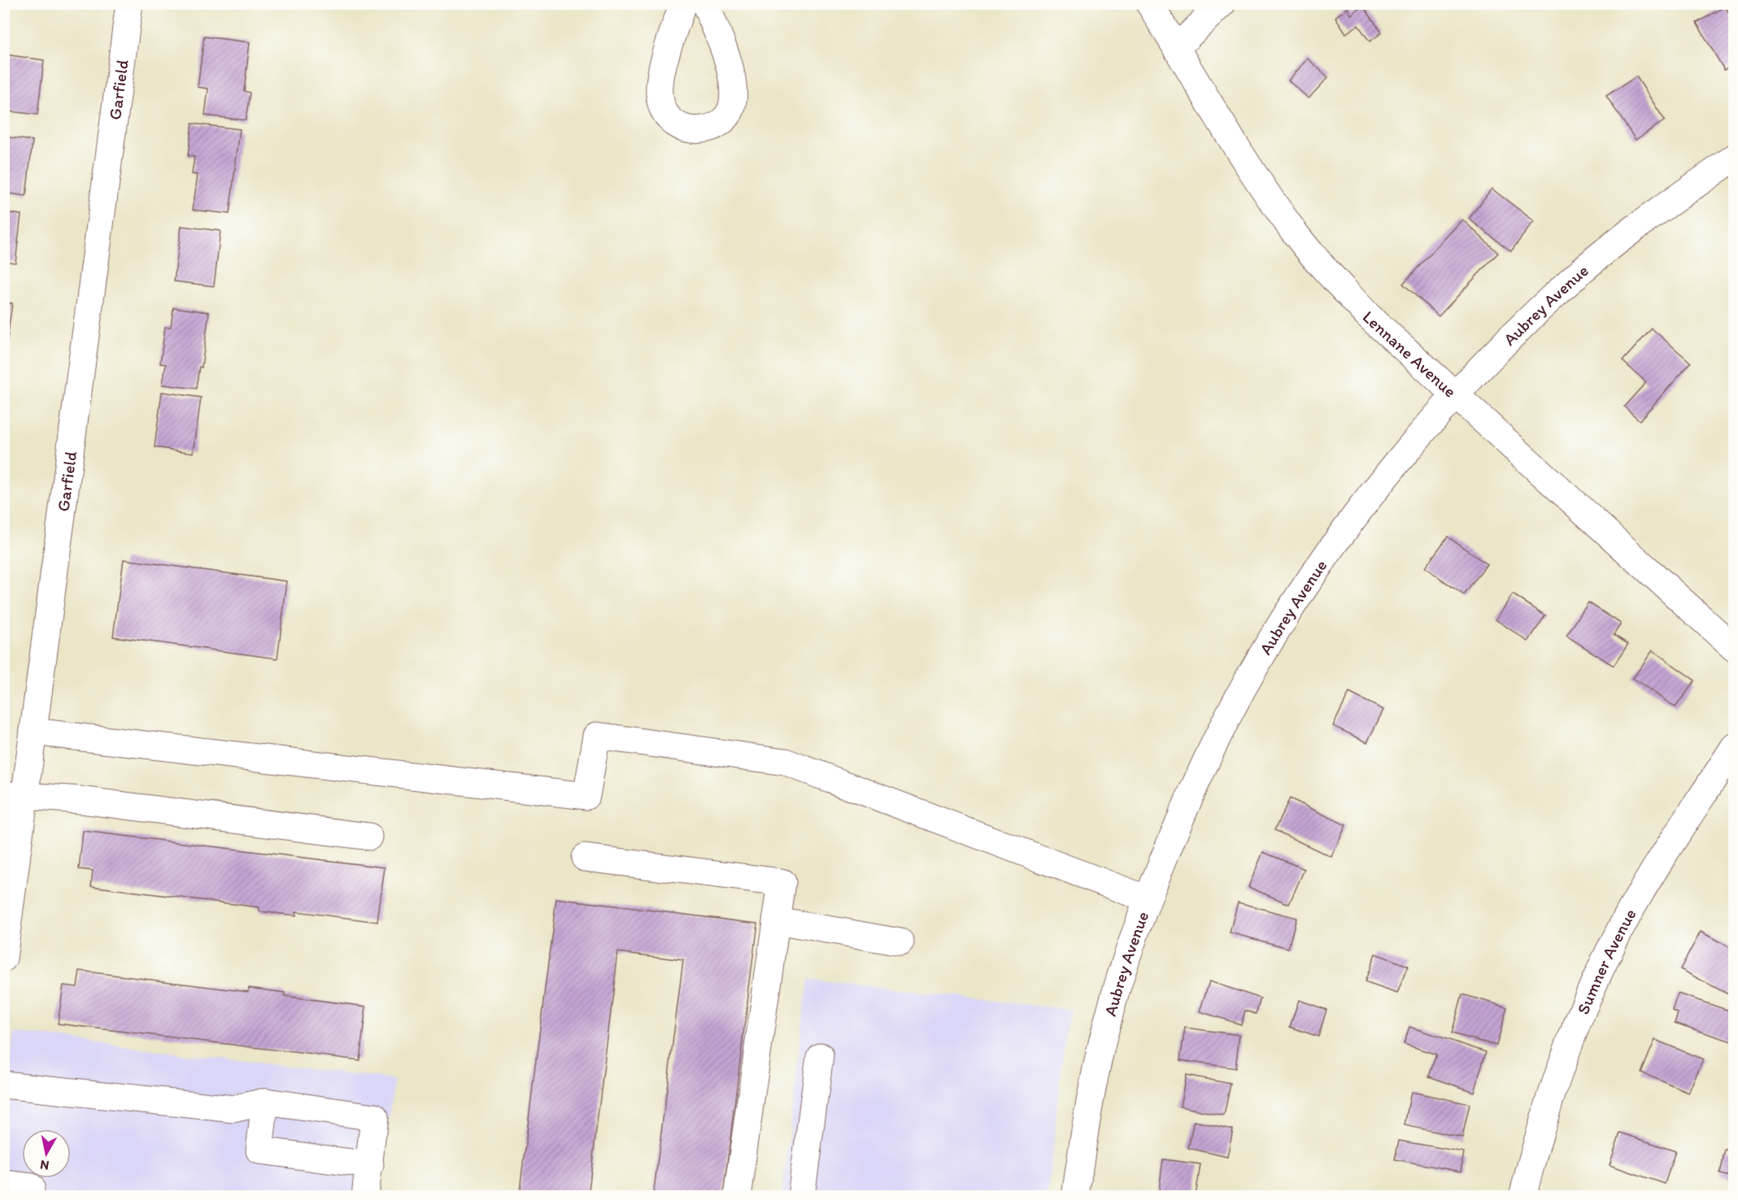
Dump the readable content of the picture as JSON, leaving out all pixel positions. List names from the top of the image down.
{
  "streets": {
    "street": [
      "Garfield",
      "Aubrey Avenue",
      "Lennane Avenue",
      "Sumner Avenue"
    ]
  },
  "crossings": [
    ["Aubrey Avenue", "Lennane Avenue"]
  ],
  "north": "bottom"
}
